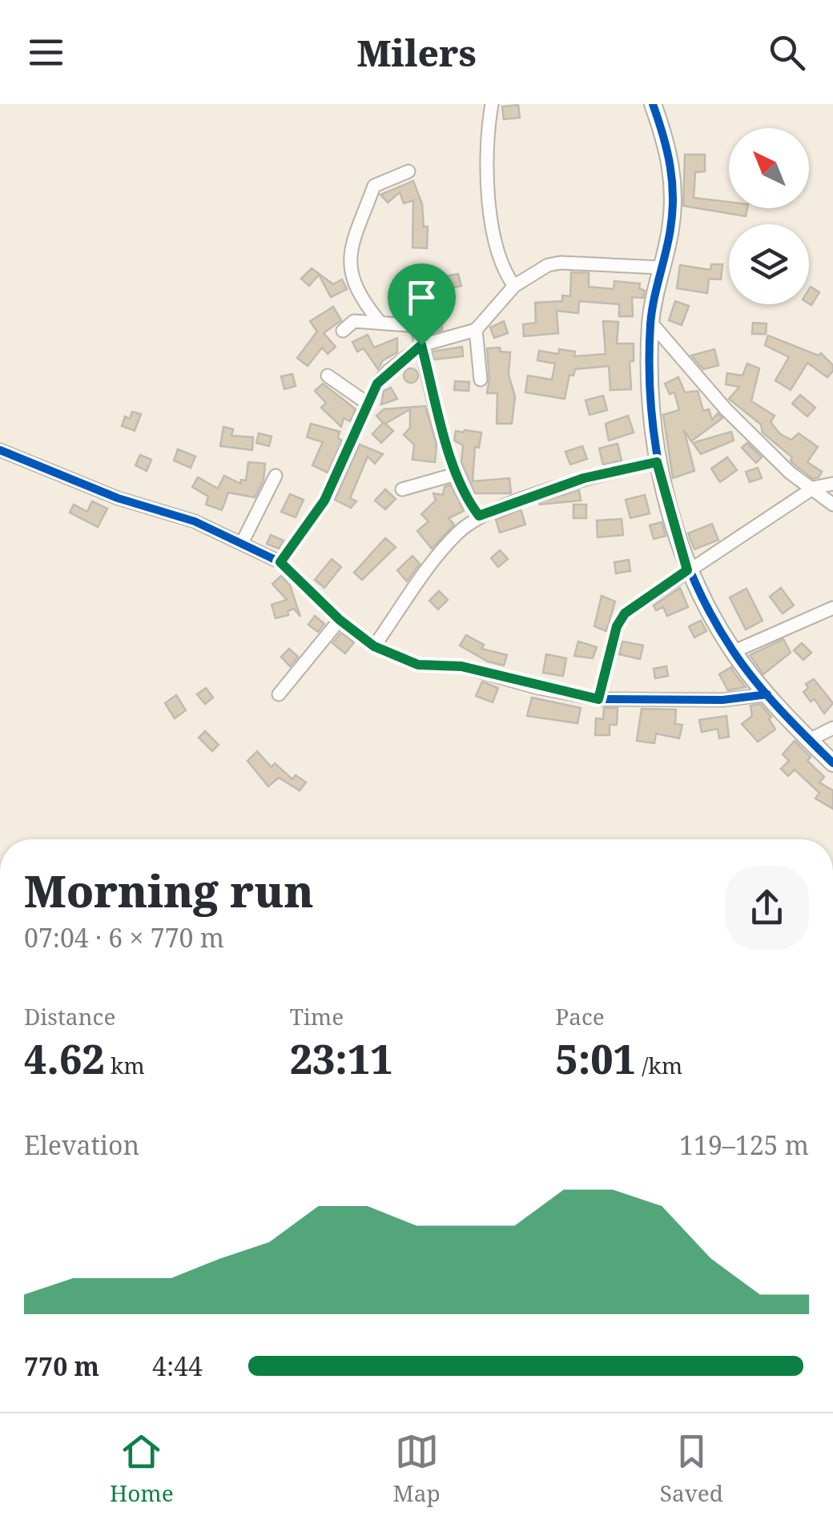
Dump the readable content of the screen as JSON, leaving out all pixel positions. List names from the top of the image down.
{
  "north": "top left",
  "page": {
    "header": "Milers",
    "heading": ["Morning run", "07:04 · 6 × 770 m"],
    "stats": [
      ["Distance", "4.62 km"],
      ["Time", "23:11"],
      ["Pace", "5:01 /km"]
    ],
    "chart": ["Elevation", "119–125 m"],
    "list": [
      {
        "name": "770 m",
        "note": "4:44"
      }
    ],
    "tabs": ["Home", "Map", "Saved"]
  }
}
